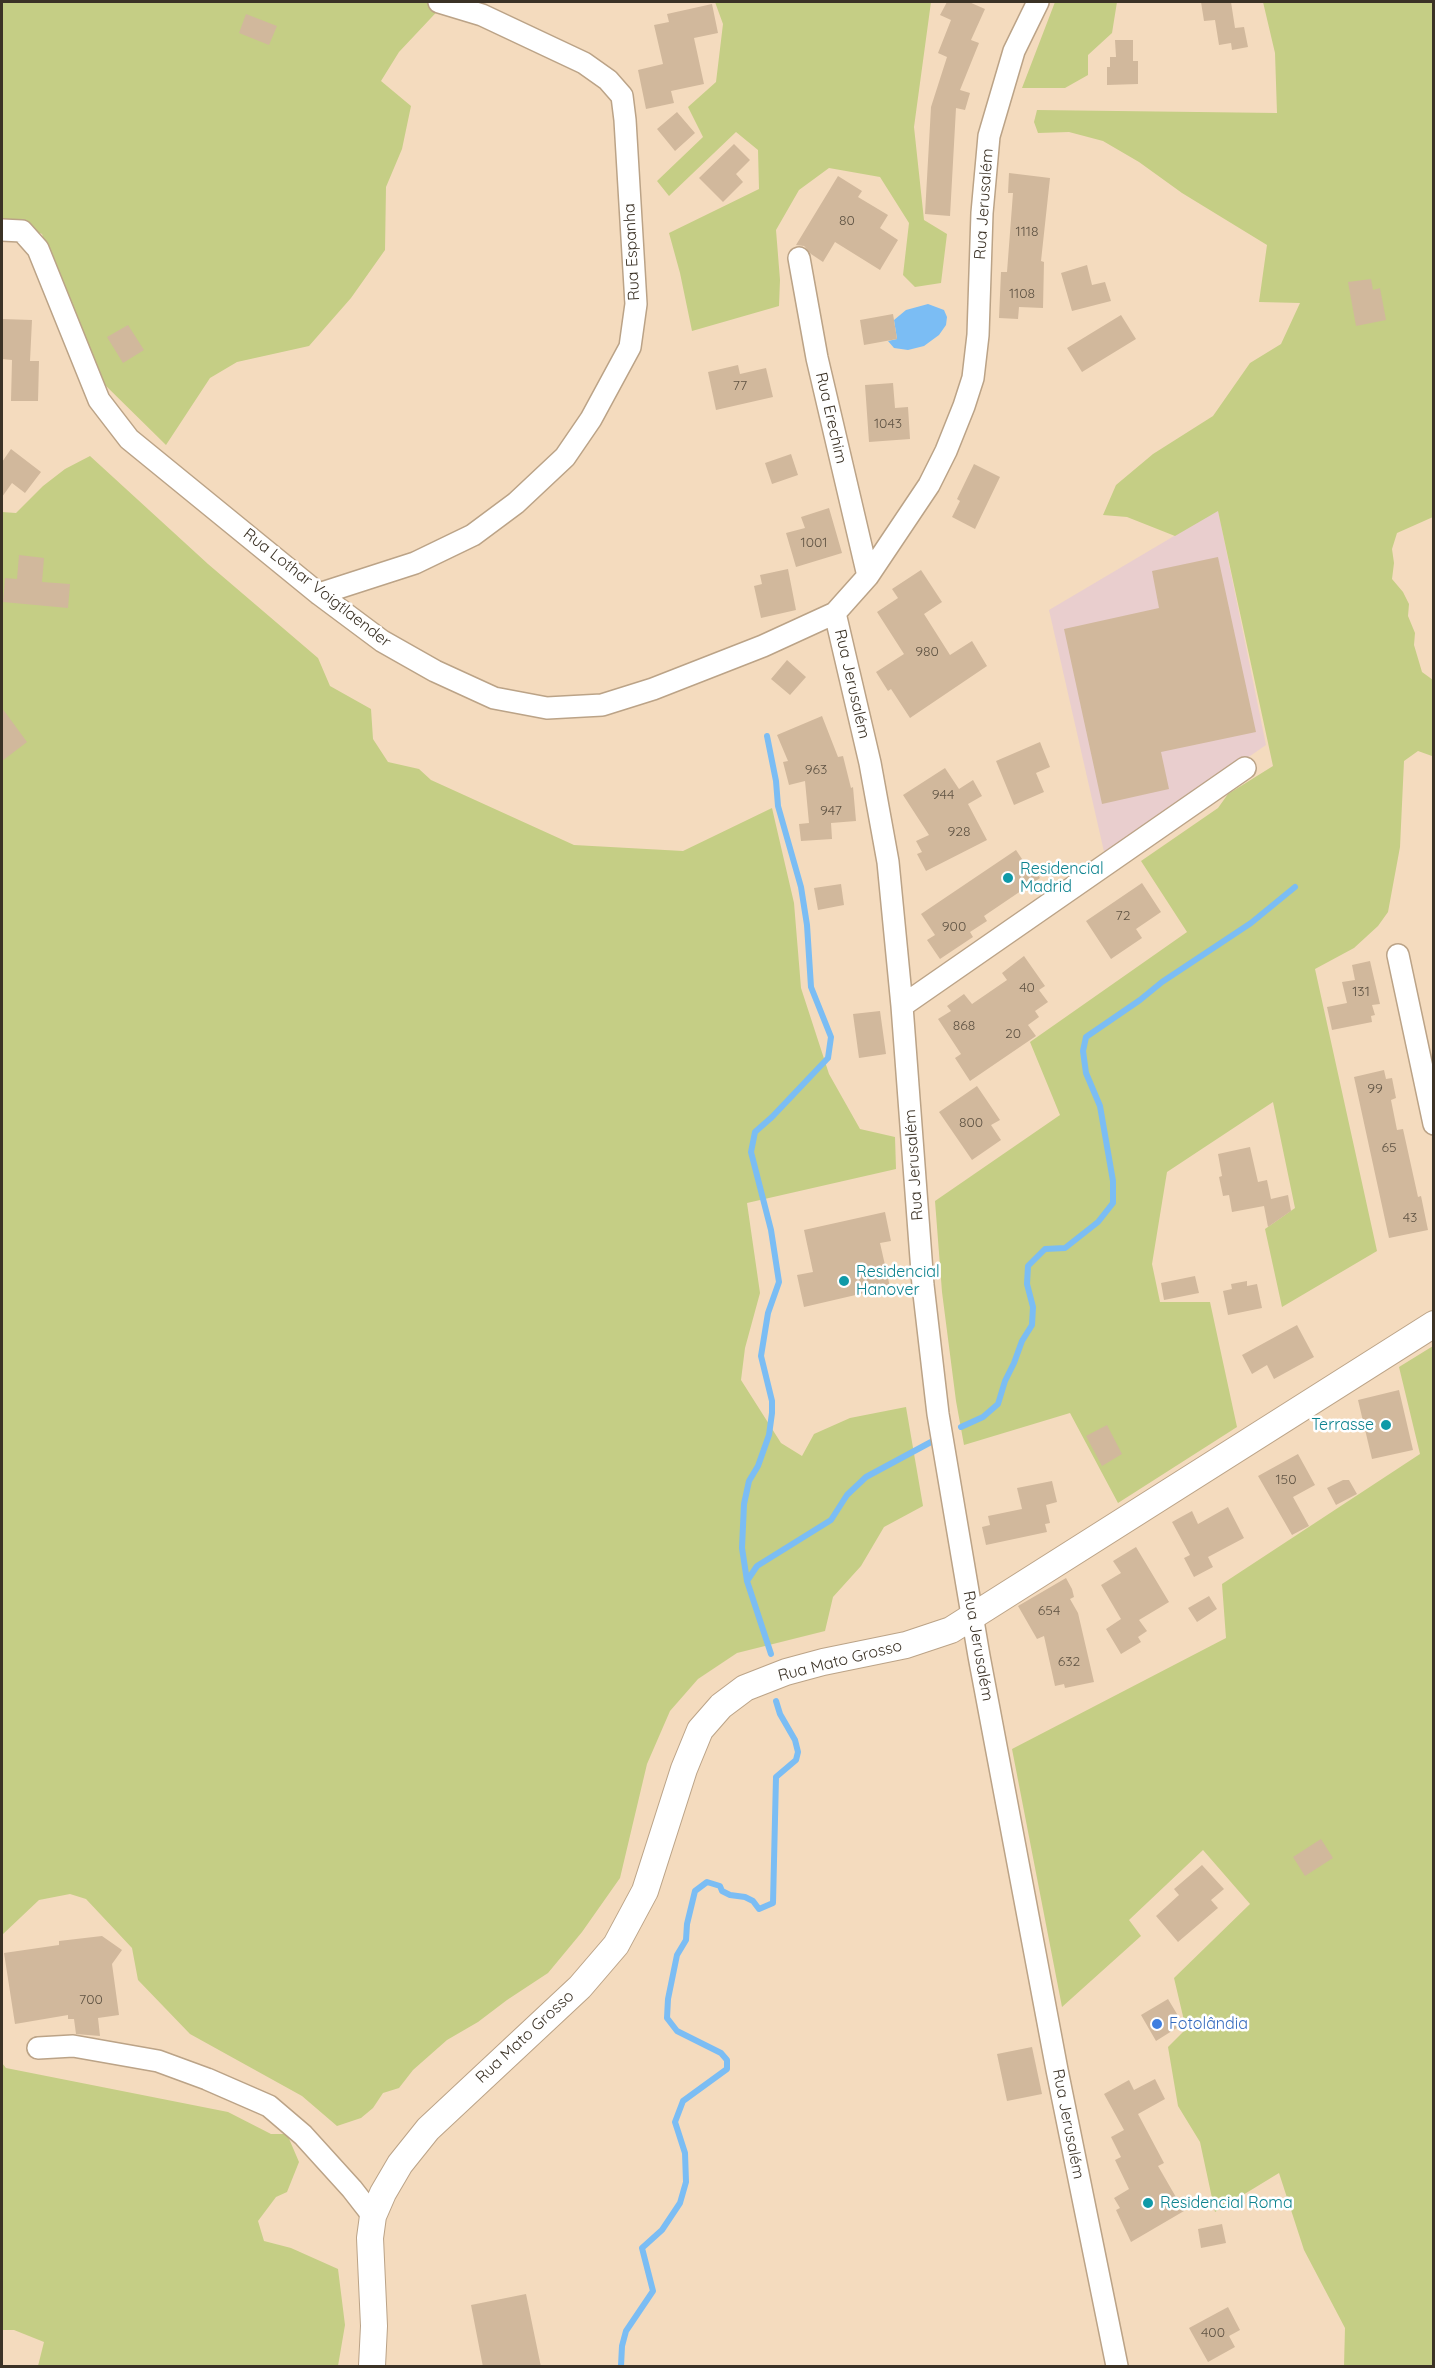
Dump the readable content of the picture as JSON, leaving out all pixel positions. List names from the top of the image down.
{
  "streets": {
    "street": [
      "Rua Jerusalém",
      "Rua Espanha",
      "Rua Erechim",
      "Rua Lothar Voigtlaender",
      "Rua Mato Grosso"
    ]
  },
  "crossings": [
    ["Rua Jerusalém", "Rua Erechim"],
    ["Rua Jerusalém", "Rua Lothar Voigtlaender"],
    ["Rua Jerusalém", "Rua Mato Grosso"],
    ["Rua Espanha", "Rua Lothar Voigtlaender"]
  ],
  "places": [
    "Residencial Madrid",
    "Residencial Hanover",
    "Terrasse",
    "Fotolândia",
    "Residencial Roma"
  ],
  "house_numbers": [
    "80",
    "1118",
    "1108",
    "77",
    "1043",
    "1001",
    "980",
    "963",
    "944",
    "947",
    "928",
    "72",
    "900",
    "40",
    "131",
    "868",
    "20",
    "99",
    "800",
    "65",
    "43",
    "150",
    "654",
    "632",
    "700",
    "400"
  ]
}
